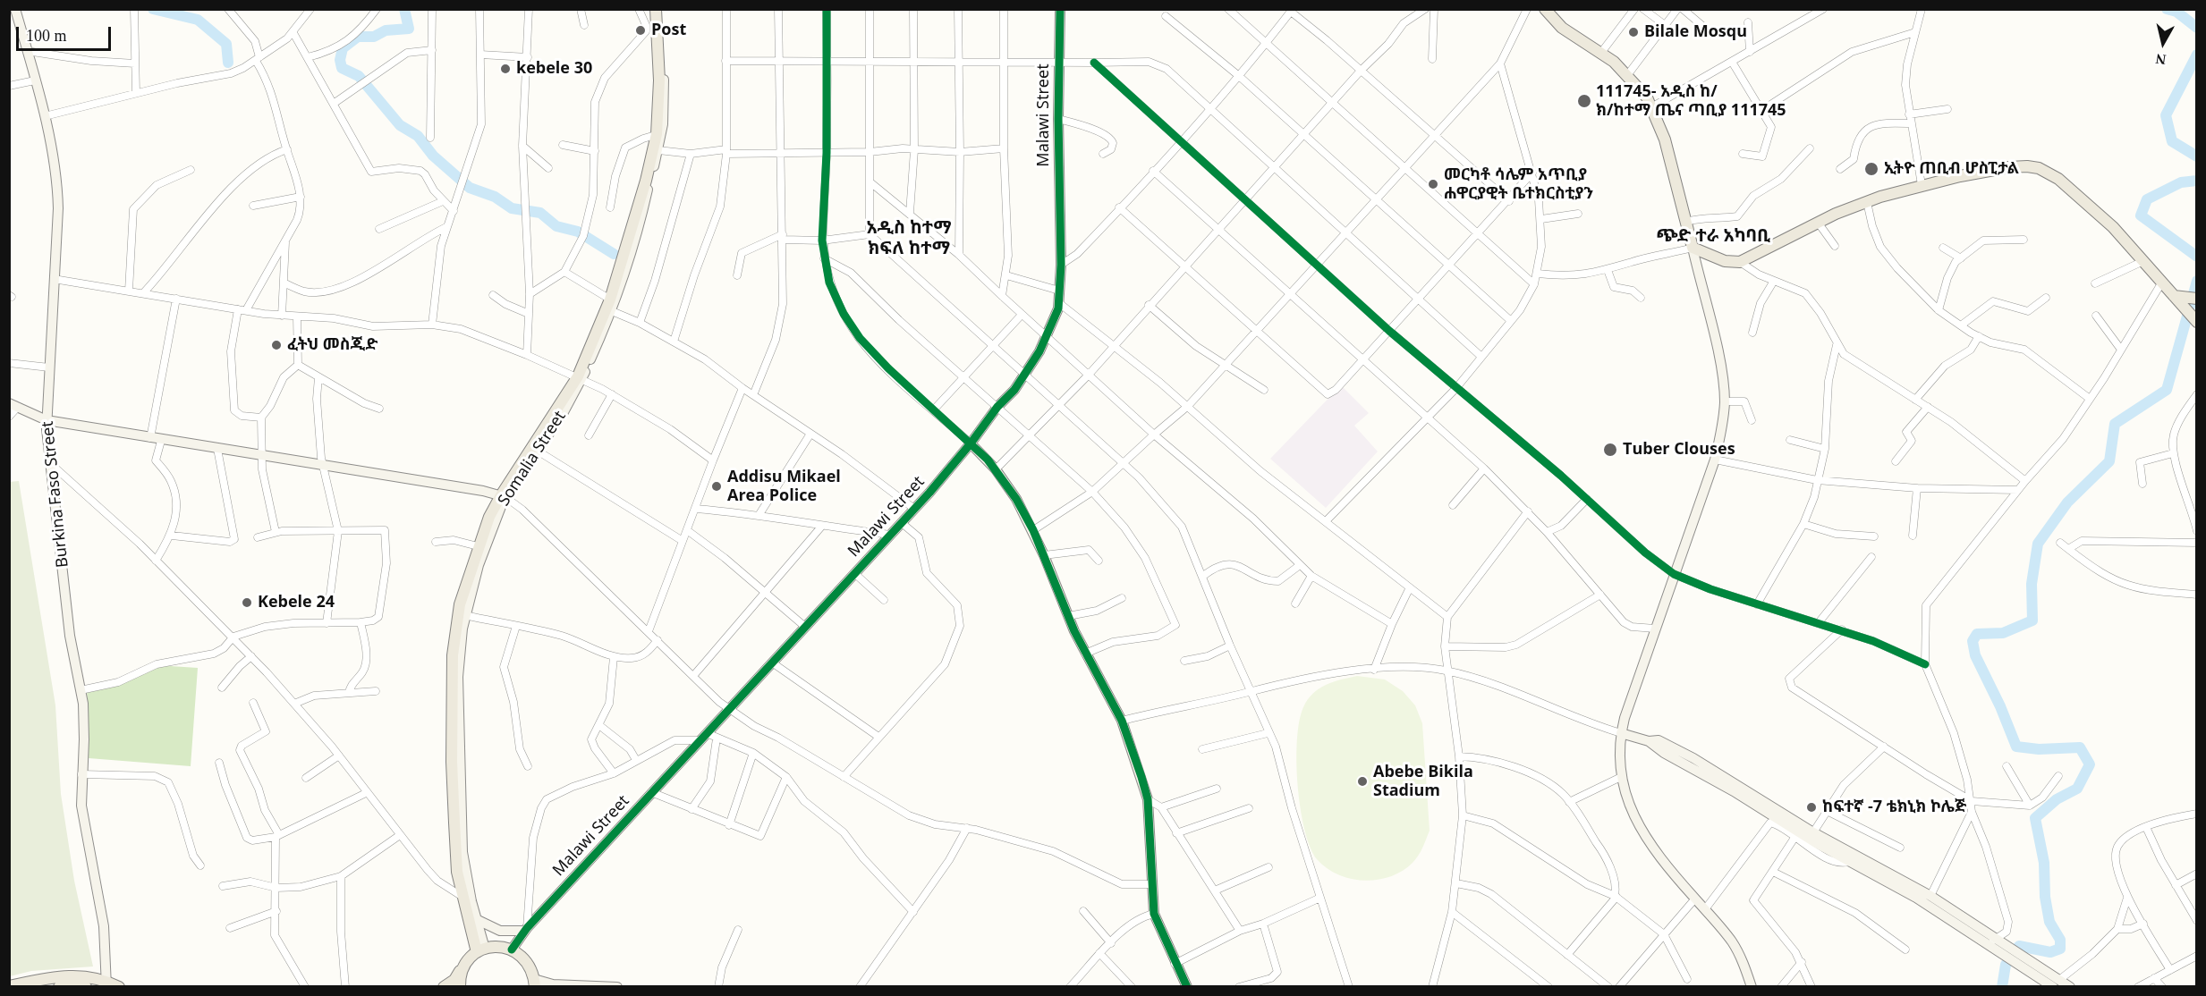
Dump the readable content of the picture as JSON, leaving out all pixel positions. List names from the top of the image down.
{
  "streets": {
    "main road": ["Malawi Street", "Somalia Street", "Burkina Faso Street"]
  },
  "districts": ["አዲስ ከተማ ክፍለ ከተማ", "ጭድ ተራ አካባቢ"],
  "places": [
    "Post",
    "Bilale Mosqu",
    "kebele 30",
    "111745- አዲስ ከ/ ክ/ከተማ ጤና ጣቢያ 111745",
    "ኢትዮ ጠቢብ ሆስፒታል",
    "መርካቶ ሳሌም አጥቢያ ሐዋርያዊት ቤተክርስቲያን",
    "ፈትህ መስጂድ",
    "Tuber Clouses",
    "Addisu Mikael Area Police",
    "Kebele 24",
    "Abebe Bikila Stadium",
    "ከፍተኛ -7 ቴክኒክ ኮሌጅ"
  ],
  "scale_bar": "100 m",
  "north": "bottom"
}
